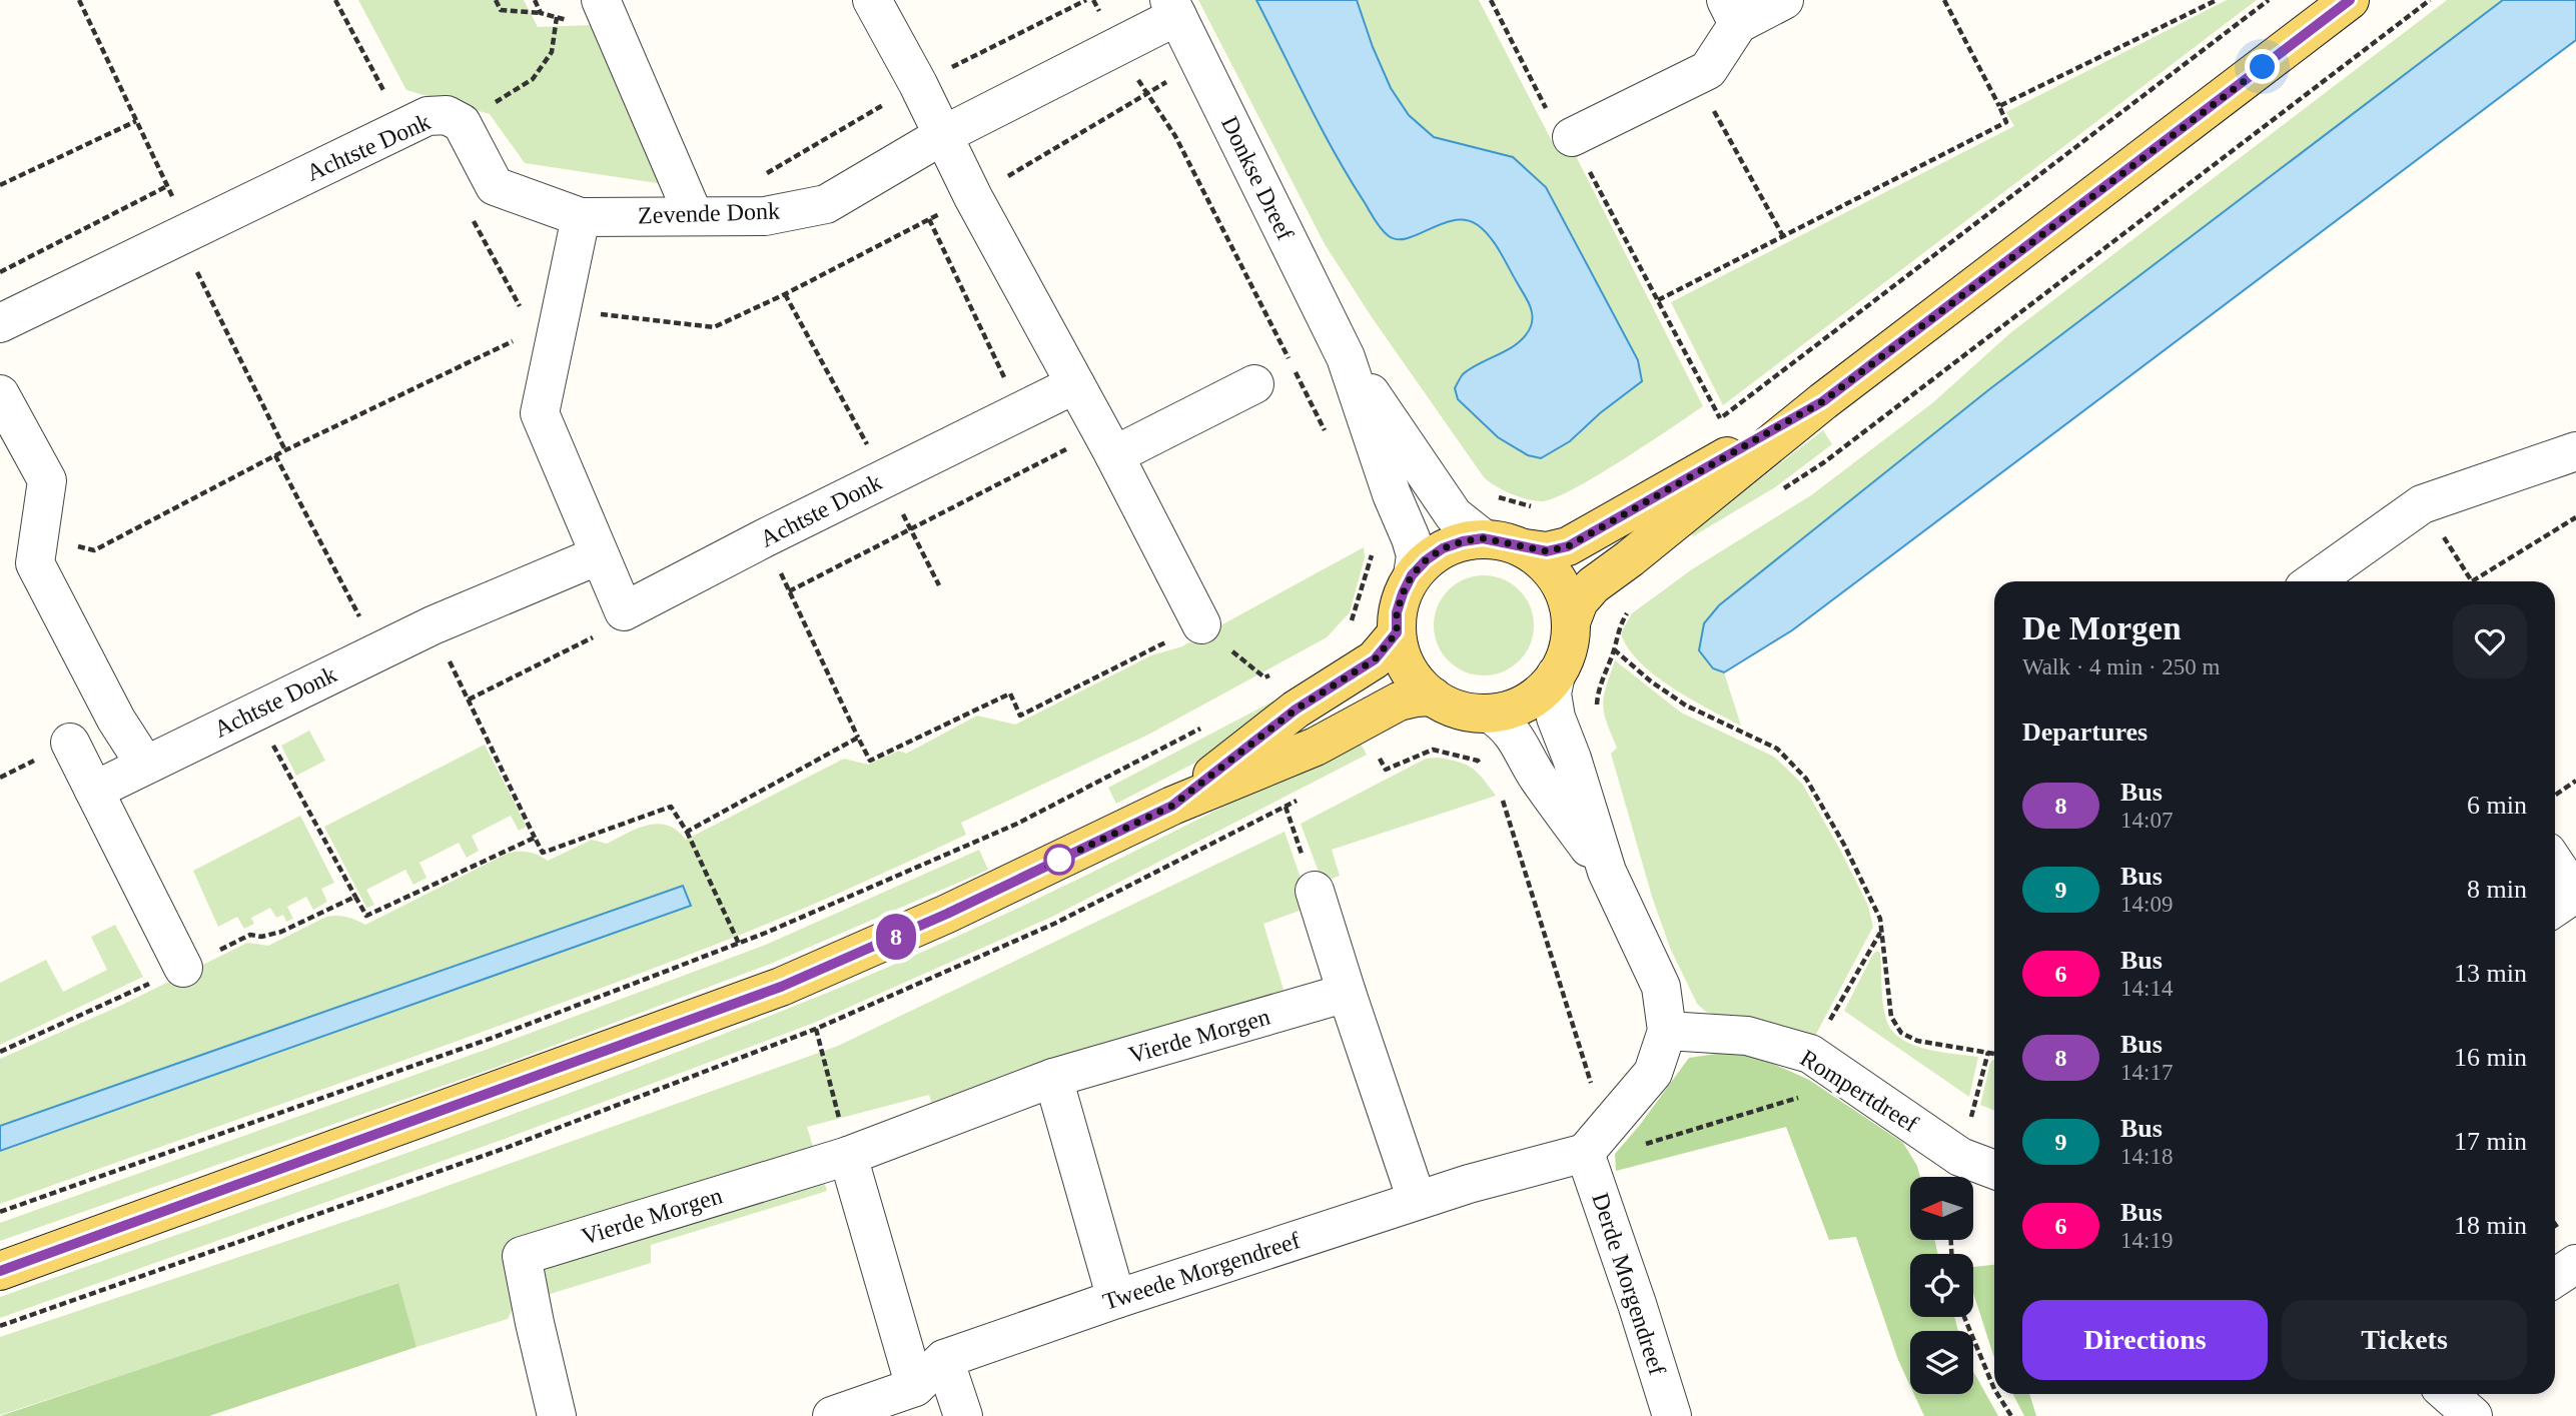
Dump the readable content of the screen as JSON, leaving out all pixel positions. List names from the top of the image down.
{
  "streets": {
    "street": [
      "Achtste Donk",
      "Donkse Dreef",
      "Zevende Donk",
      "Vierde Morgen",
      "Rompertdreef",
      "Tweede Morgendreef",
      "Derde Morgendreef"
    ]
  },
  "crossings": [
    ["Achtste Donk", "Zevende Donk"],
    ["Donkse Dreef", "Zevende Donk"],
    ["Tweede Morgendreef", "Derde Morgendreef"]
  ],
  "lines": ["bus line 8"],
  "north": "left",
  "page": {
    "on_map": "8",
    "heading": [
      ["De Morgen", "Walk · 4 min · 250 m"],
      "Departures"
    ],
    "list": [
      {
        "mark": "8",
        "name": "Bus",
        "note": "14:07",
        "value": "6 min"
      },
      {
        "mark": "9",
        "name": "Bus",
        "note": "14:09",
        "value": "8 min"
      },
      {
        "mark": "6",
        "name": "Bus",
        "note": "14:14",
        "value": "13 min"
      },
      {
        "mark": "8",
        "name": "Bus",
        "note": "14:17",
        "value": "16 min"
      },
      {
        "mark": "9",
        "name": "Bus",
        "note": "14:18",
        "value": "17 min"
      },
      {
        "mark": "6",
        "name": "Bus",
        "note": "14:19",
        "value": "18 min"
      }
    ],
    "buttons": ["Directions", "Tickets"]
  }
}
